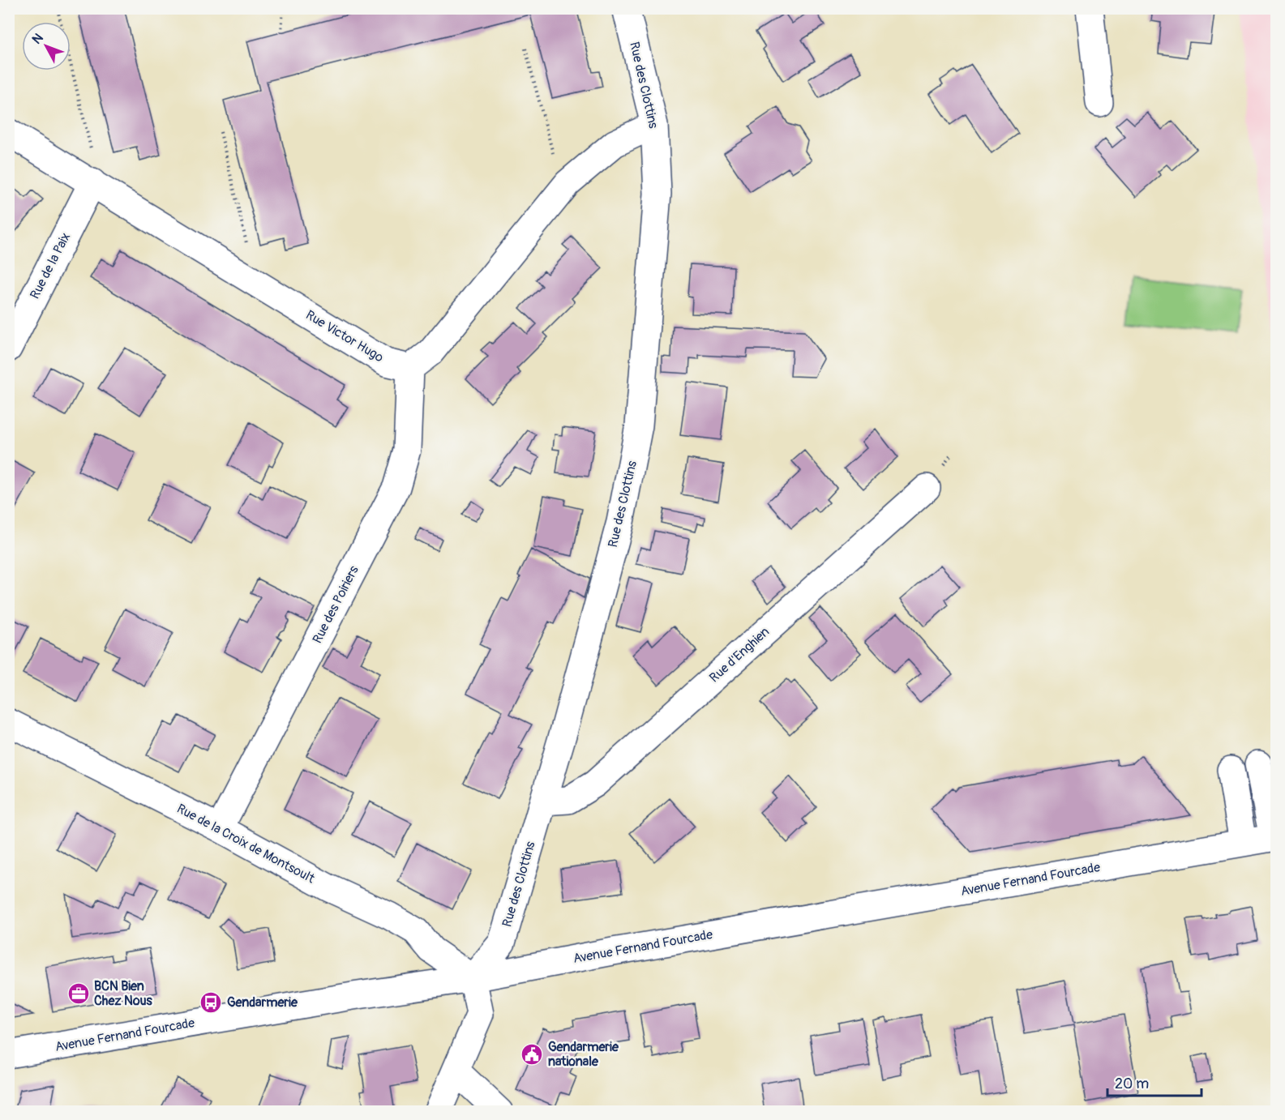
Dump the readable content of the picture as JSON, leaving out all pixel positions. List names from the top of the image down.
{
  "streets": {
    "street": [
      "Rue des Clottins",
      "Rue de la Paix",
      "Rue Victor Hugo",
      "Rue des Poiriers",
      "Rue d'Enghien",
      "Rue de la Croix de Montsoult",
      "Avenue Fernand Fourcade"
    ]
  },
  "crossings": [
    ["Rue des Clottins", "Rue d'Enghien"],
    ["Rue des Clottins", "Rue de la Croix de Montsoult"],
    ["Rue des Clottins", "Avenue Fernand Fourcade"],
    ["Rue de la Paix", "Rue Victor Hugo"],
    ["Rue Victor Hugo", "Rue des Poiriers"],
    ["Rue des Poiriers", "Rue de la Croix de Montsoult"],
    ["Rue de la Croix de Montsoult", "Avenue Fernand Fourcade"]
  ],
  "places": {
    "office": ["BCN Bien Chez Nous"],
    "bus stop": ["Gendarmerie"],
    "public building": ["Gendarmerie nationale"]
  },
  "scale_bar": "20 m",
  "north": "top left"
}
